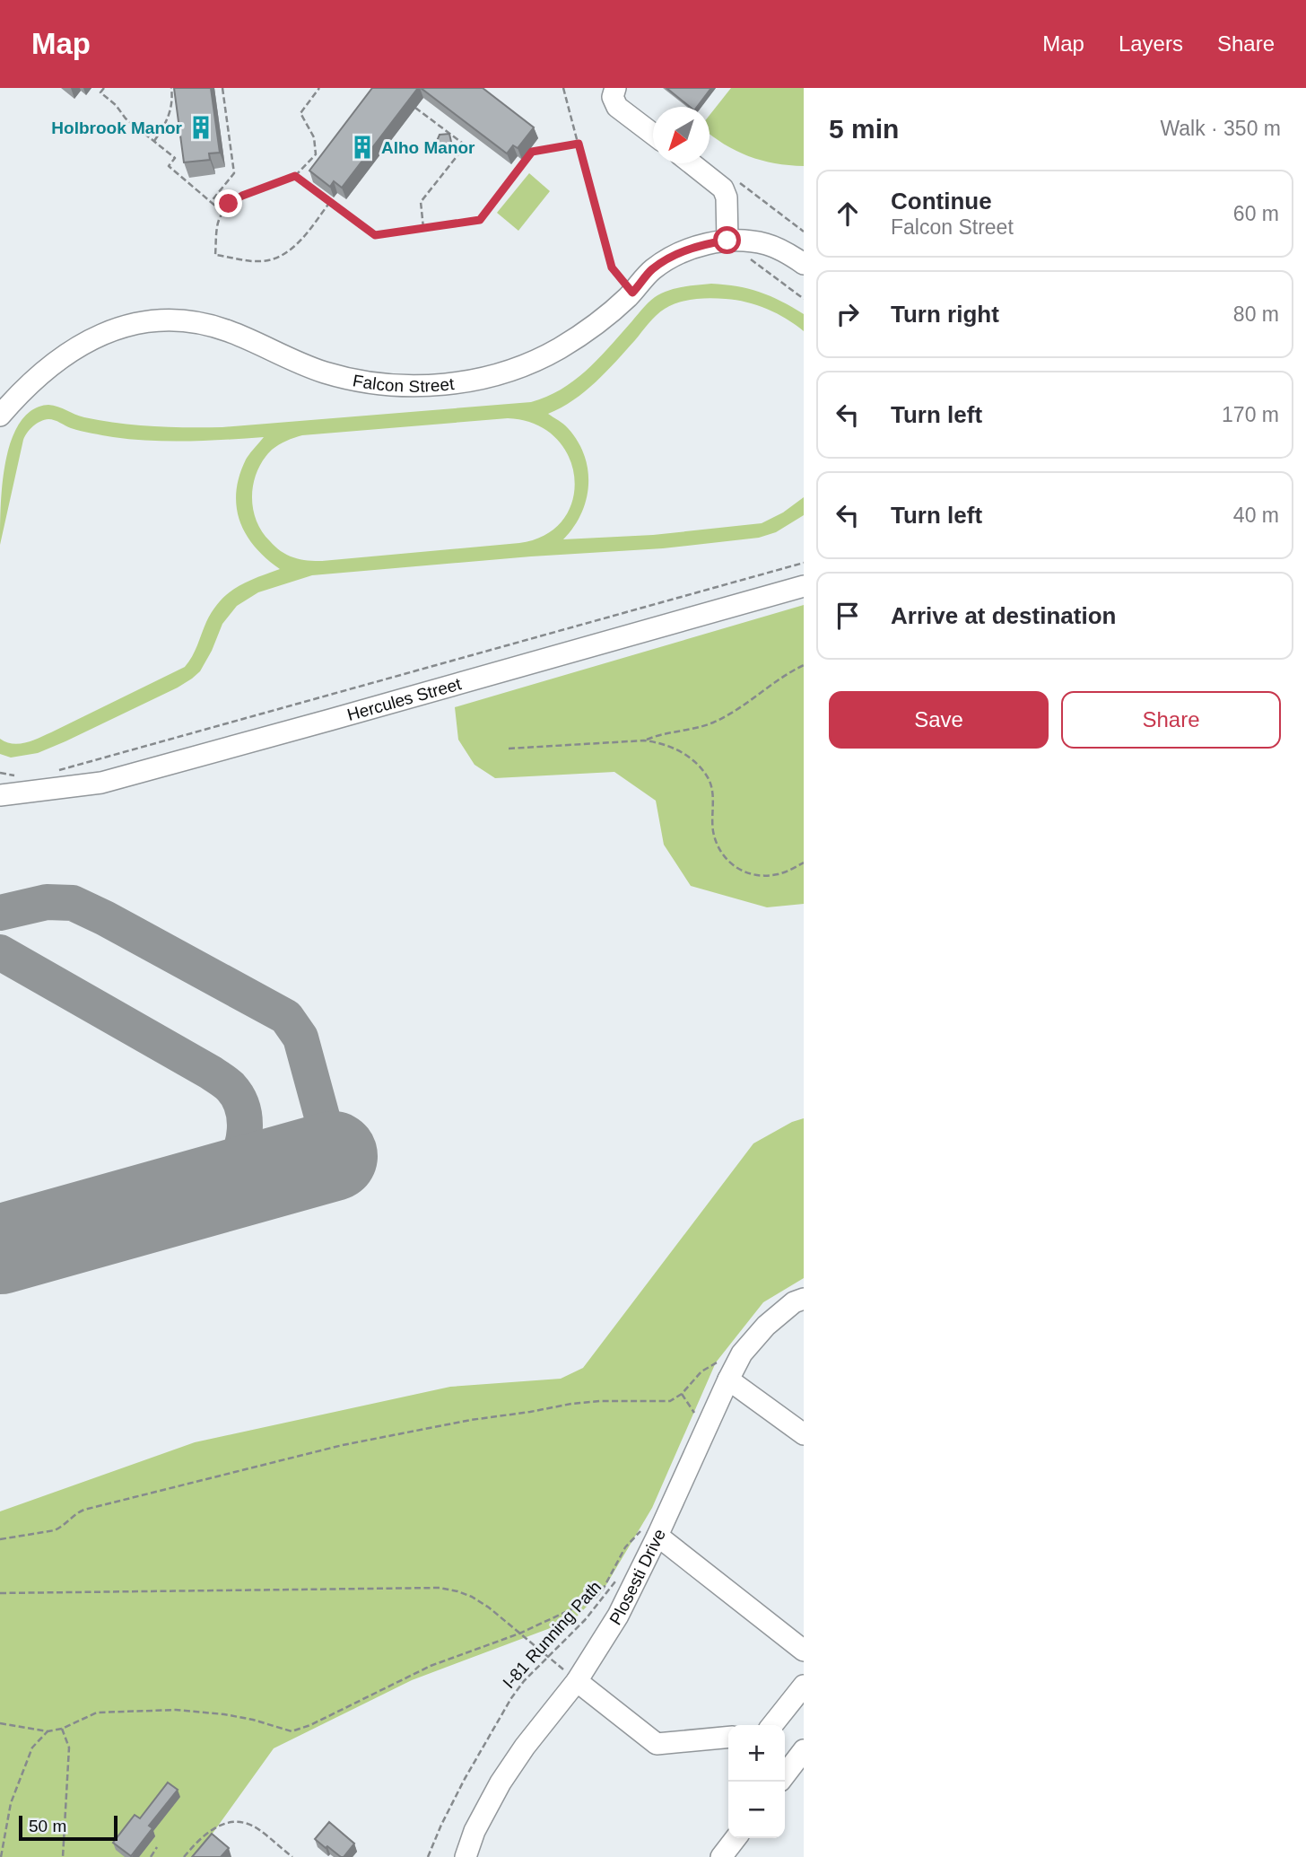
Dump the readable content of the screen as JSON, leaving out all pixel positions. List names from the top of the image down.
{
  "streets": {
    "street": ["Falcon Street", "Hercules Street", "Plosesti Drive"],
    "path": ["I-81 Running Path"]
  },
  "places": {
    "building": ["Holbrook Manor", "Alho Manor"]
  },
  "scale_bar": "50 m",
  "north": "bottom left",
  "page": {
    "header": "Map",
    "nav": ["Map", "Layers", "Share"],
    "heading": ["5 min", "Walk · 350 m"],
    "list": [
      ["Continue", "Falcon Street", "60 m"],
      ["Turn right", "80 m"],
      ["Turn left", "170 m"],
      ["Turn left", "40 m"],
      "Arrive at destination"
    ],
    "buttons": ["Save", "Share"],
    "map_buttons": ["+", "−"],
    "scale": "50 m"
  }
}
